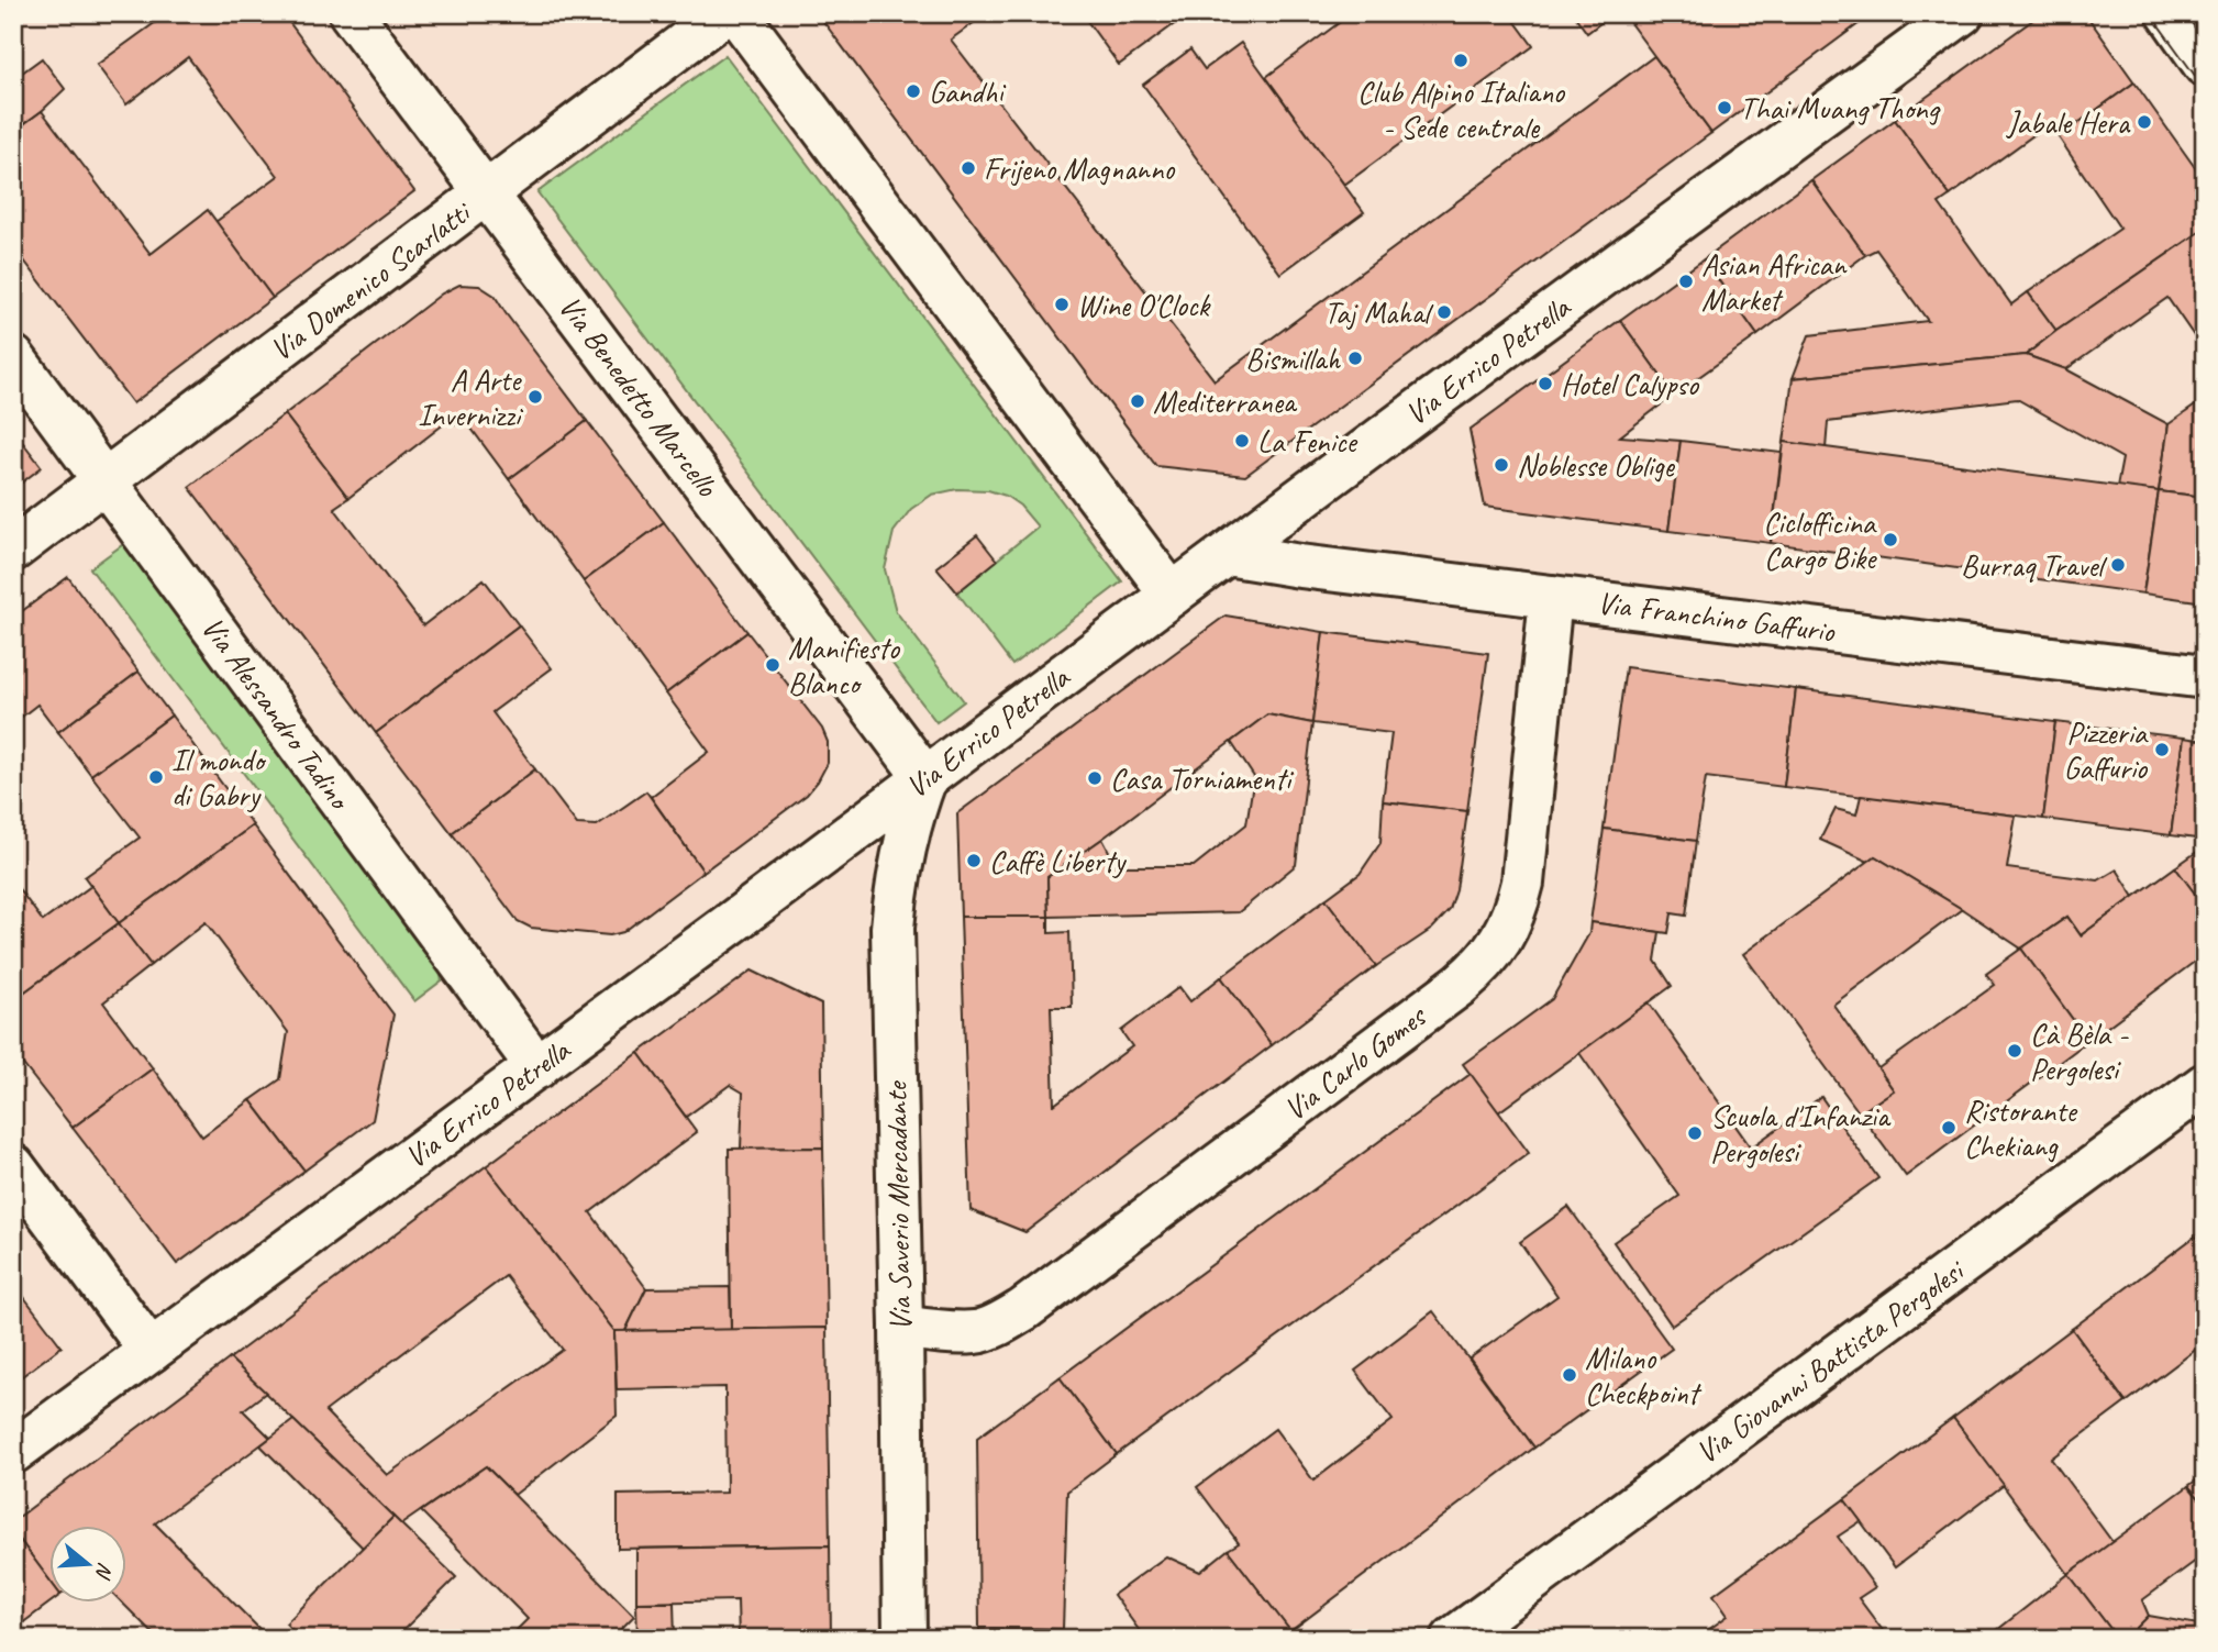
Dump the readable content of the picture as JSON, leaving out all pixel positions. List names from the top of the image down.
{
  "streets": {
    "street": [
      "Via Domenico Scarlatti",
      "Via Errico Petrella",
      "Via Benedetto Marcello",
      "Via Franchino Gaffurio",
      "Via Alessandro Tadino",
      "Via Carlo Gomes",
      "Via Saverio Mercadante",
      "Via Giovanni Battista Pergolesi"
    ]
  },
  "crossings": [
    ["Via Domenico Scarlatti", "Via Benedetto Marcello"],
    ["Via Domenico Scarlatti", "Via Alessandro Tadino"],
    ["Via Errico Petrella", "Via Benedetto Marcello"],
    ["Via Errico Petrella", "Via Franchino Gaffurio"],
    ["Via Errico Petrella", "Via Alessandro Tadino"],
    ["Via Errico Petrella", "Via Saverio Mercadante"],
    ["Via Benedetto Marcello", "Via Saverio Mercadante"],
    ["Via Franchino Gaffurio", "Via Carlo Gomes"],
    ["Via Carlo Gomes", "Via Saverio Mercadante"]
  ],
  "places": [
    "Club Alpino Italiano - Sede centrale",
    "Gandhi",
    "Thai Muang Thong",
    "Jabale Hera",
    "Frijeno Magnanno",
    "Asian African Market",
    "Wine O'Clock",
    "Taj Mahal",
    "Bismillah",
    "Hotel Calypso",
    "A Arte Invernizzi",
    "Mediterranea",
    "La Fenice",
    "Noblesse Oblige",
    "Ciclofficina Cargo Bike",
    "Burraq Travel",
    "Manifiesto Blanco",
    "Pizzeria Gaffurio",
    "Il mondo di Gabry",
    "Casa Torniamenti",
    "Caffè Liberty",
    "Cà Bèla - Pergolesi",
    "Ristorante Chekiang",
    "Scuola d'Infanzia Pergolesi",
    "Milano Checkpoint"
  ],
  "north": "right"
}
